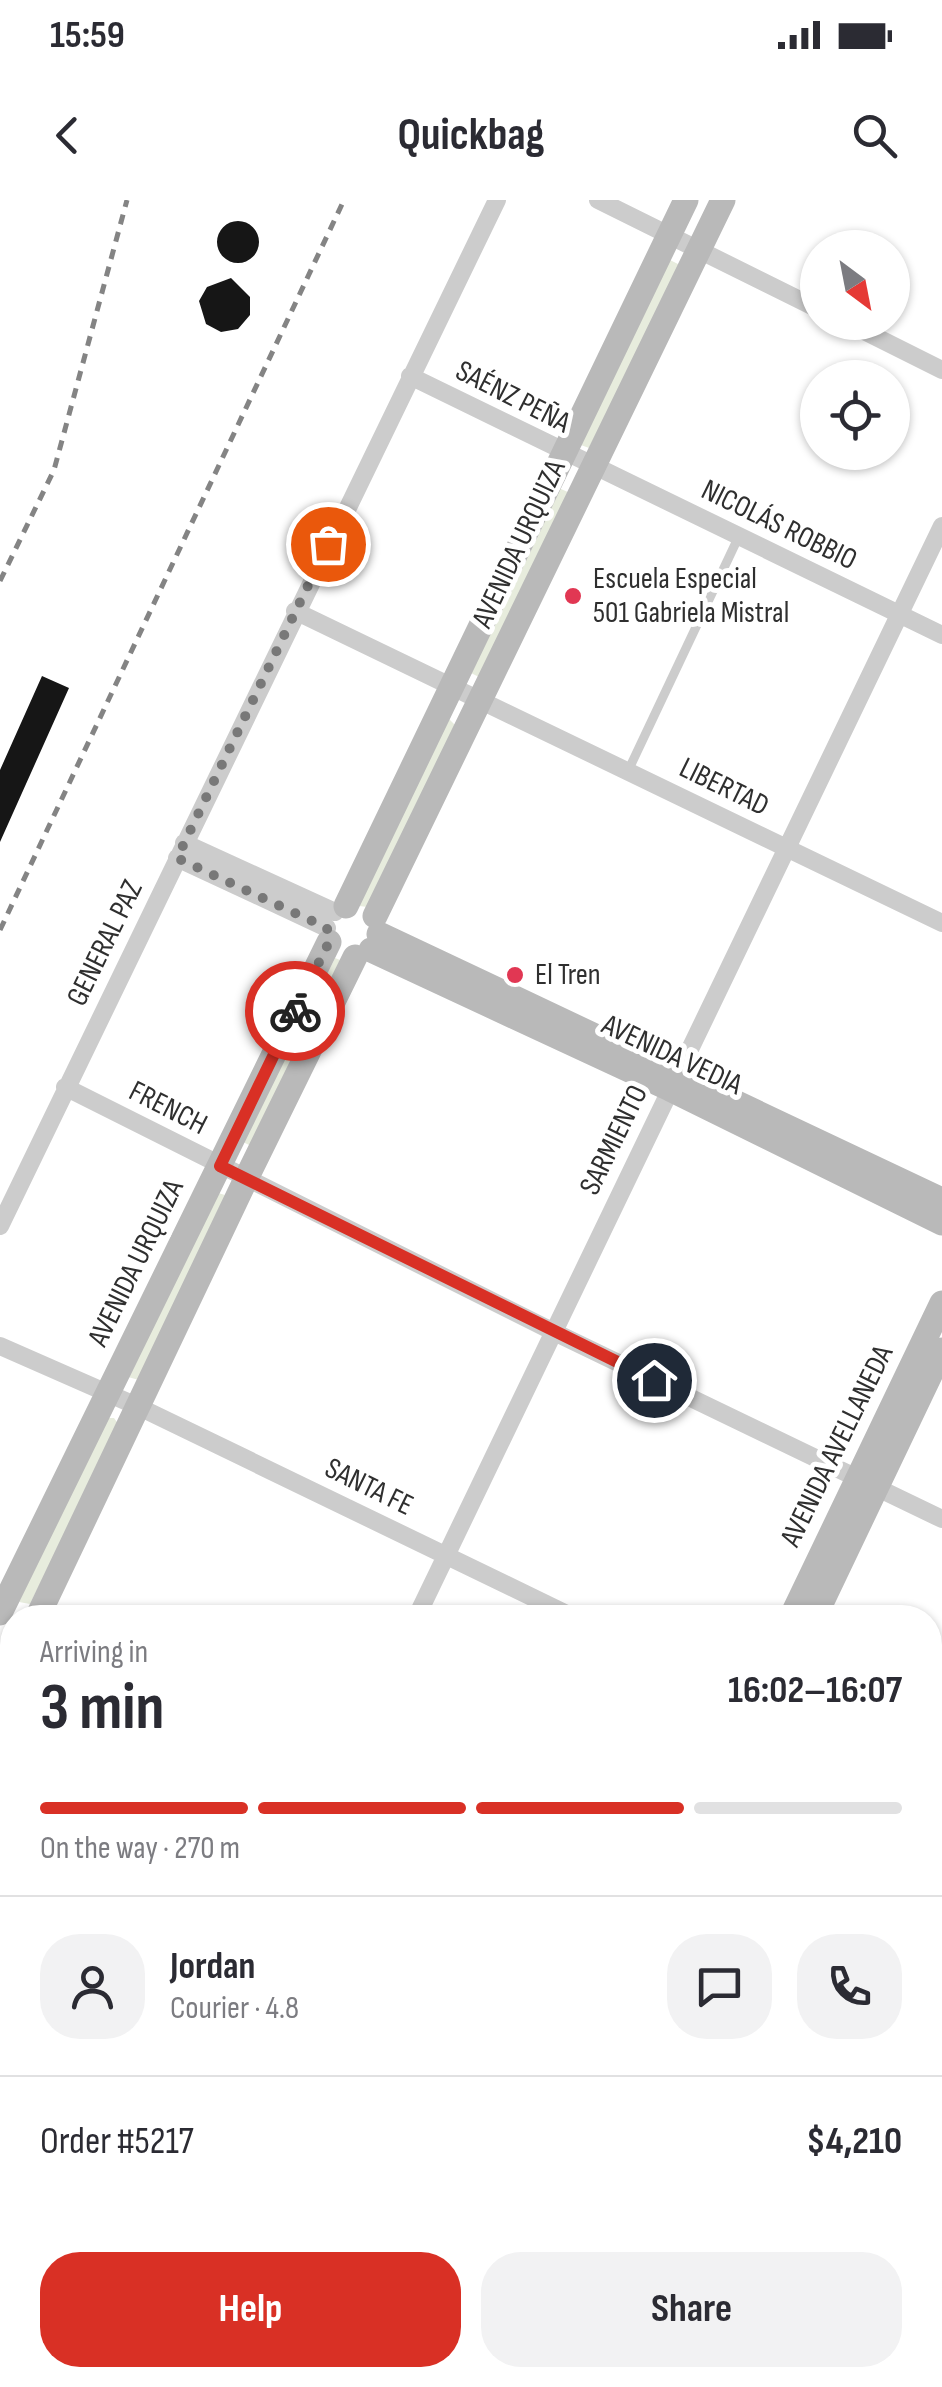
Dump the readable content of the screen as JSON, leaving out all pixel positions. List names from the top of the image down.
{
  "streets": {
    "main road": ["AVENIDA URQUIZA", "AVENIDA VEDIA", "AVENIDA AVELLANEDA"],
    "street": [
      "SAÉNZ PEÑA",
      "NICOLÁS ROBBIO",
      "LIBERTAD",
      "GENERAL PAZ",
      "FRENCH",
      "SARMIENTO",
      "SANTA FE"
    ]
  },
  "crossings": [
    ["SAÉNZ PEÑA", "NICOLÁS ROBBIO"],
    ["SAÉNZ PEÑA", "AVENIDA URQUIZA"],
    ["SAÉNZ PEÑA", "GENERAL PAZ"],
    ["NICOLÁS ROBBIO", "AVENIDA URQUIZA"],
    ["NICOLÁS ROBBIO", "SARMIENTO"],
    ["AVENIDA URQUIZA", "LIBERTAD"],
    ["AVENIDA URQUIZA", "AVENIDA VEDIA"],
    ["AVENIDA URQUIZA", "FRENCH"],
    ["AVENIDA URQUIZA", "SANTA FE"],
    ["LIBERTAD", "GENERAL PAZ"],
    ["LIBERTAD", "SARMIENTO"],
    ["GENERAL PAZ", "FRENCH"],
    ["AVENIDA VEDIA", "SARMIENTO"],
    ["FRENCH", "SARMIENTO"],
    ["FRENCH", "AVENIDA AVELLANEDA"],
    ["SARMIENTO", "SANTA FE"]
  ],
  "places": ["Escuela Especial 501 Gabriela Mistral", "El Tren"],
  "north": "bottom right",
  "page": {
    "status": "15:59",
    "header": "Quickbag",
    "heading": ["3 min", "Arriving in", "16:02–16:07"],
    "panel": [
      "Jordan",
      "Courier · 4.8",
      "Order #5217",
      "$4,210"
    ],
    "bar": "On the way · 270 m",
    "buttons": ["Help", "Share"]
  }
}
